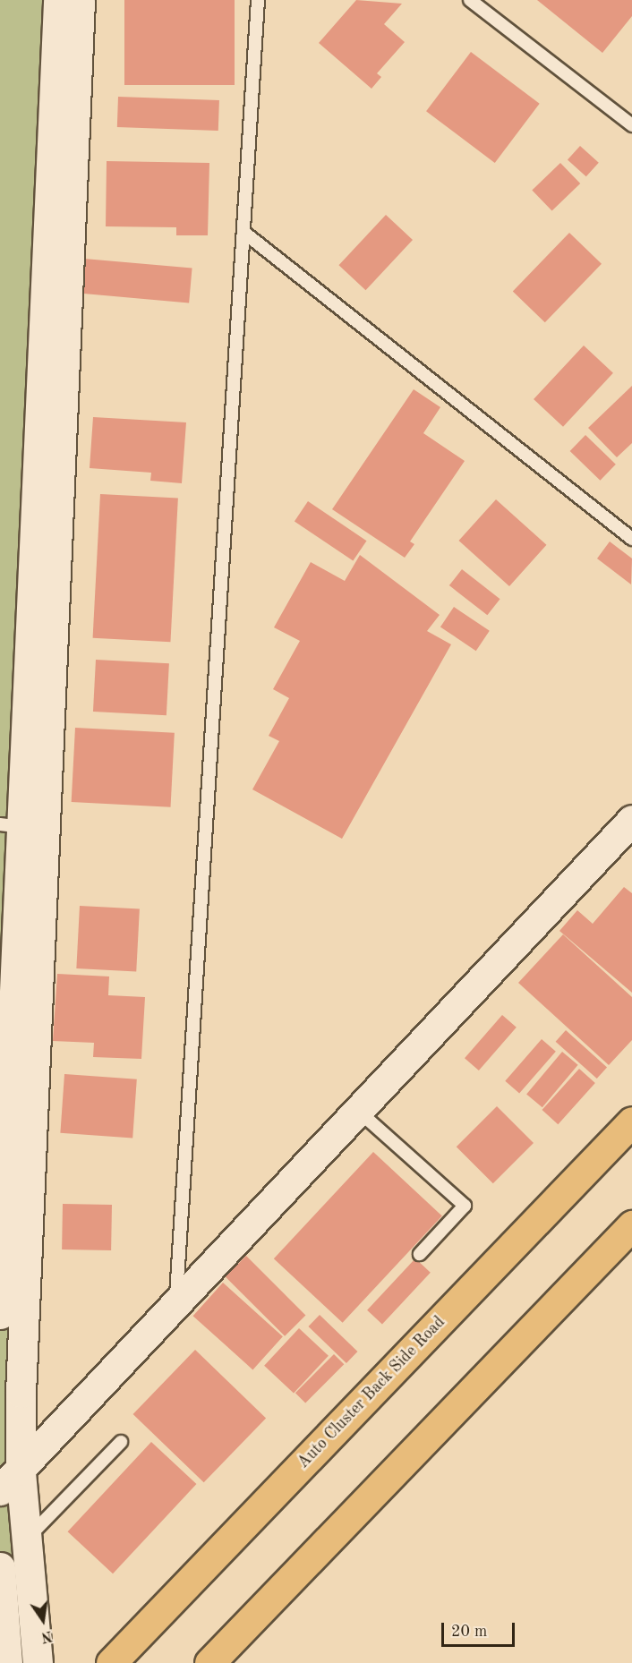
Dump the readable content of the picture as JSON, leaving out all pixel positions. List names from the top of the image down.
{
  "streets": {
    "main road": ["Auto Cluster Back Side Road"]
  },
  "scale_bar": "20 m",
  "north": "bottom"
}
